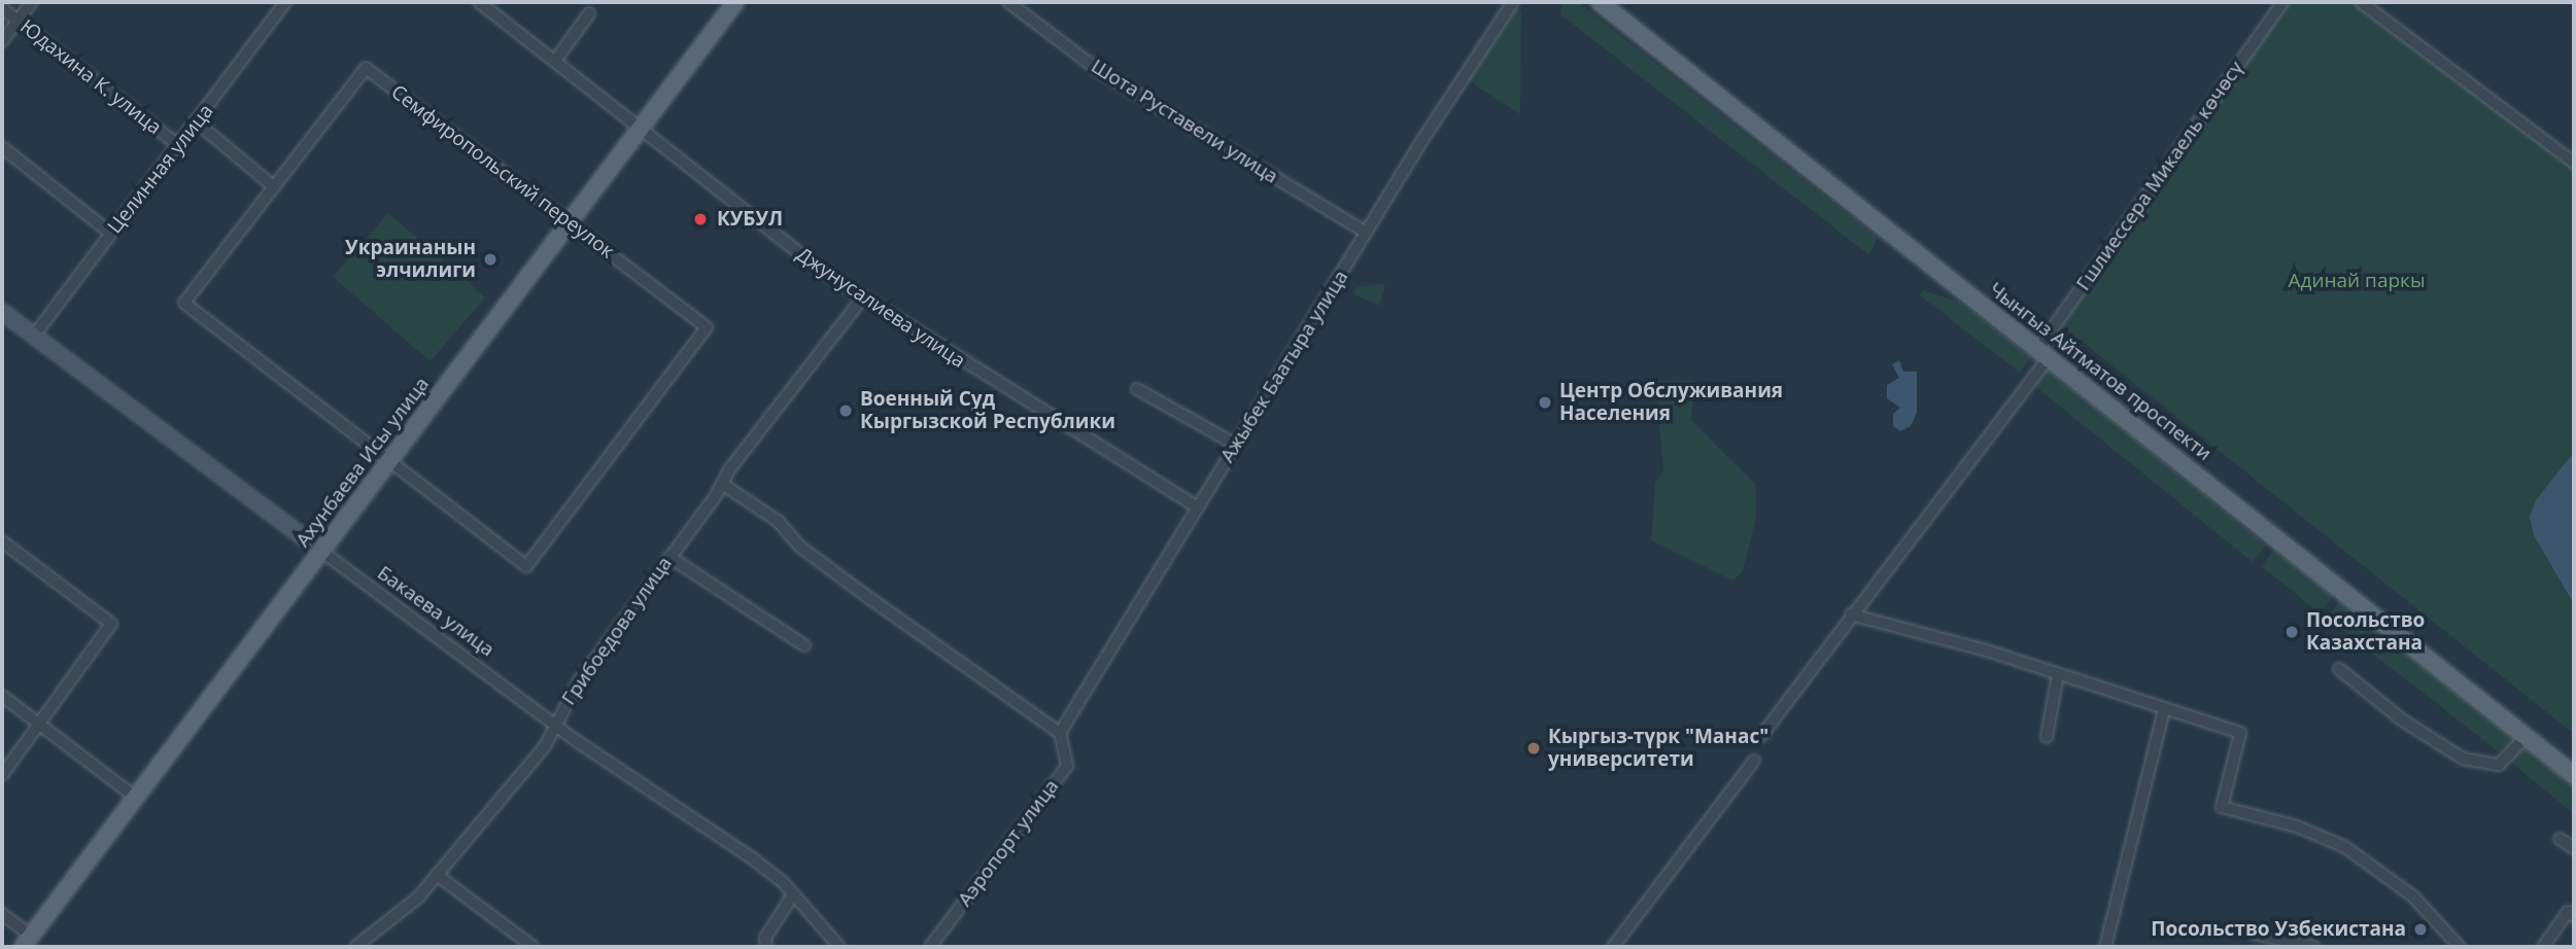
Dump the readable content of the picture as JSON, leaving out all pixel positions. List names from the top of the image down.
{
  "streets": {
    "main road": ["Чынгыз Айтматов проспекти", "Ахунбаева Исы улица", "Бакаева улица"],
    "street": [
      "Юдахина К. улица",
      "Шота Руставели улица",
      "Целинная улица",
      "Семфиропольский переулок",
      "Гшлиессера Микаель көчөсү",
      "Джунусалиева улица",
      "Ажыбек Баатыра улица",
      "Грибоедова улица",
      "Аэропорт улица"
    ]
  },
  "crossings": [
    ["Юдахина К. улица", "Целинная улица"],
    ["Шота Руставели улица", "Ажыбек Баатыра улица"],
    ["Целинная улица", "Бакаева улица"],
    ["Семфиропольский переулок", "Ахунбаева Исы улица"],
    ["Гшлиессера Микаель көчөсү", "Чынгыз Айтматов проспекти"],
    ["Джунусалиева улица", "Ажыбек Баатыра улица"],
    ["Джунусалиева улица", "Ахунбаева Исы улица"],
    ["Джунусалиева улица", "Грибоедова улица"],
    ["Ажыбек Баатыра улица", "Аэропорт улица"],
    ["Ахунбаева Исы улица", "Бакаева улица"],
    ["Бакаева улица", "Грибоедова улица"]
  ],
  "parks": ["Адинай паркы"],
  "places": [
    "КУБУЛ",
    "Украинанын элчилиги",
    "Центр Обслуживания Населения",
    "Военный Суд Кыргызской Республики",
    "Посольство Казахстана",
    "Кыргыз-түрк \"Манас\" университети",
    "Посольство Узбекистана"
  ]
}
